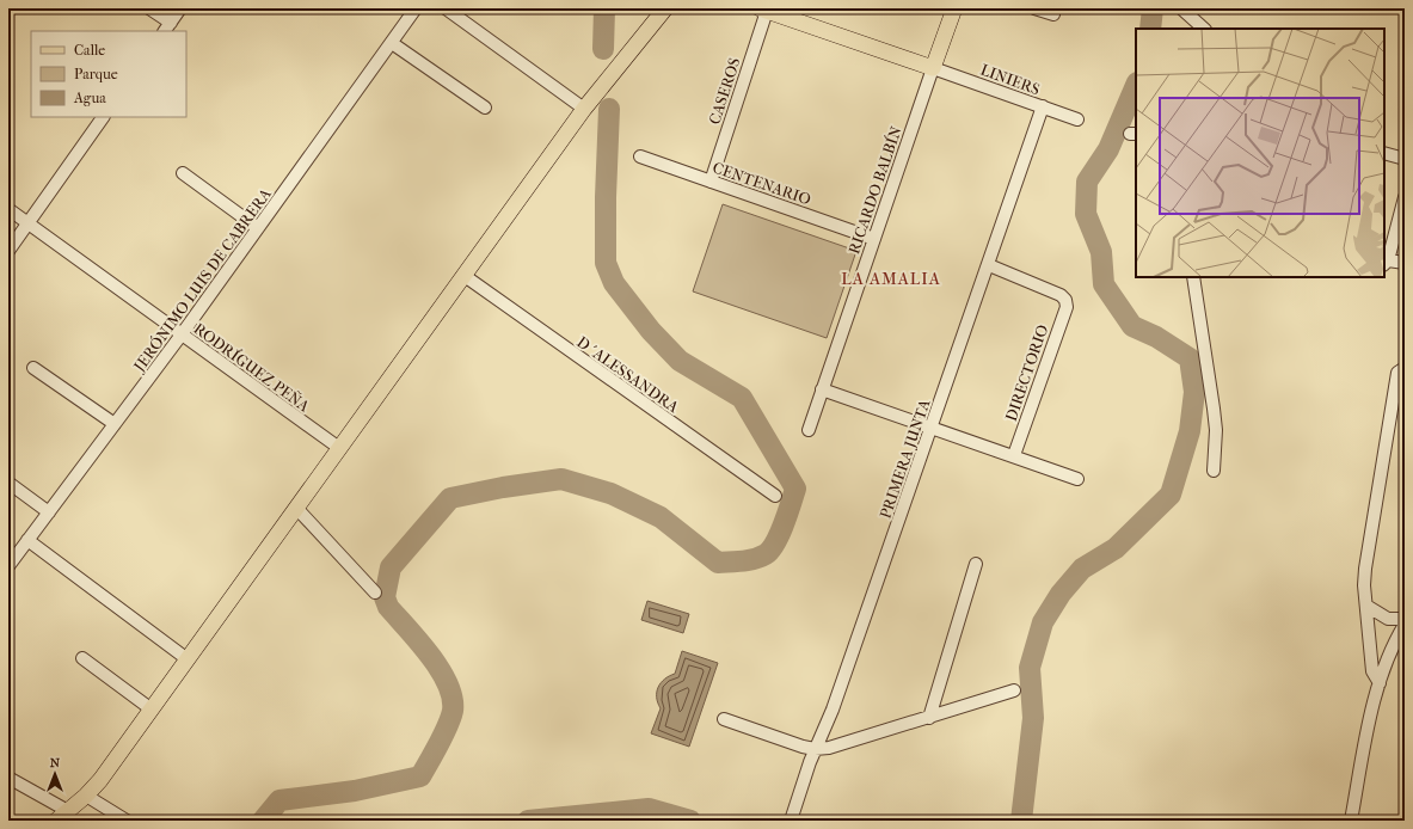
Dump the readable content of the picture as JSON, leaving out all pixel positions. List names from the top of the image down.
{
  "streets": {
    "street": [
      "LINIERS",
      "CASEROS",
      "CENTENARIO",
      "RICARDO BALBÍN",
      "JERÓNIMO LUIS DE CABRERA",
      "RODRÍGUEZ PEÑA",
      "DIRECTORIO",
      "D´ALESSANDRA",
      "PRIMERA JUNTA"
    ]
  },
  "crossings": [
    ["LINIERS", "RICARDO BALBÍN"],
    ["LINIERS", "PRIMERA JUNTA"],
    ["CASEROS", "CENTENARIO"],
    ["CENTENARIO", "RICARDO BALBÍN"],
    ["JERÓNIMO LUIS DE CABRERA", "RODRÍGUEZ PEÑA"],
    ["DIRECTORIO", "PRIMERA JUNTA"]
  ],
  "districts": ["LA AMALIA"],
  "legend": ["Calle", "Parque", "Agua"],
  "north": "top"
}
